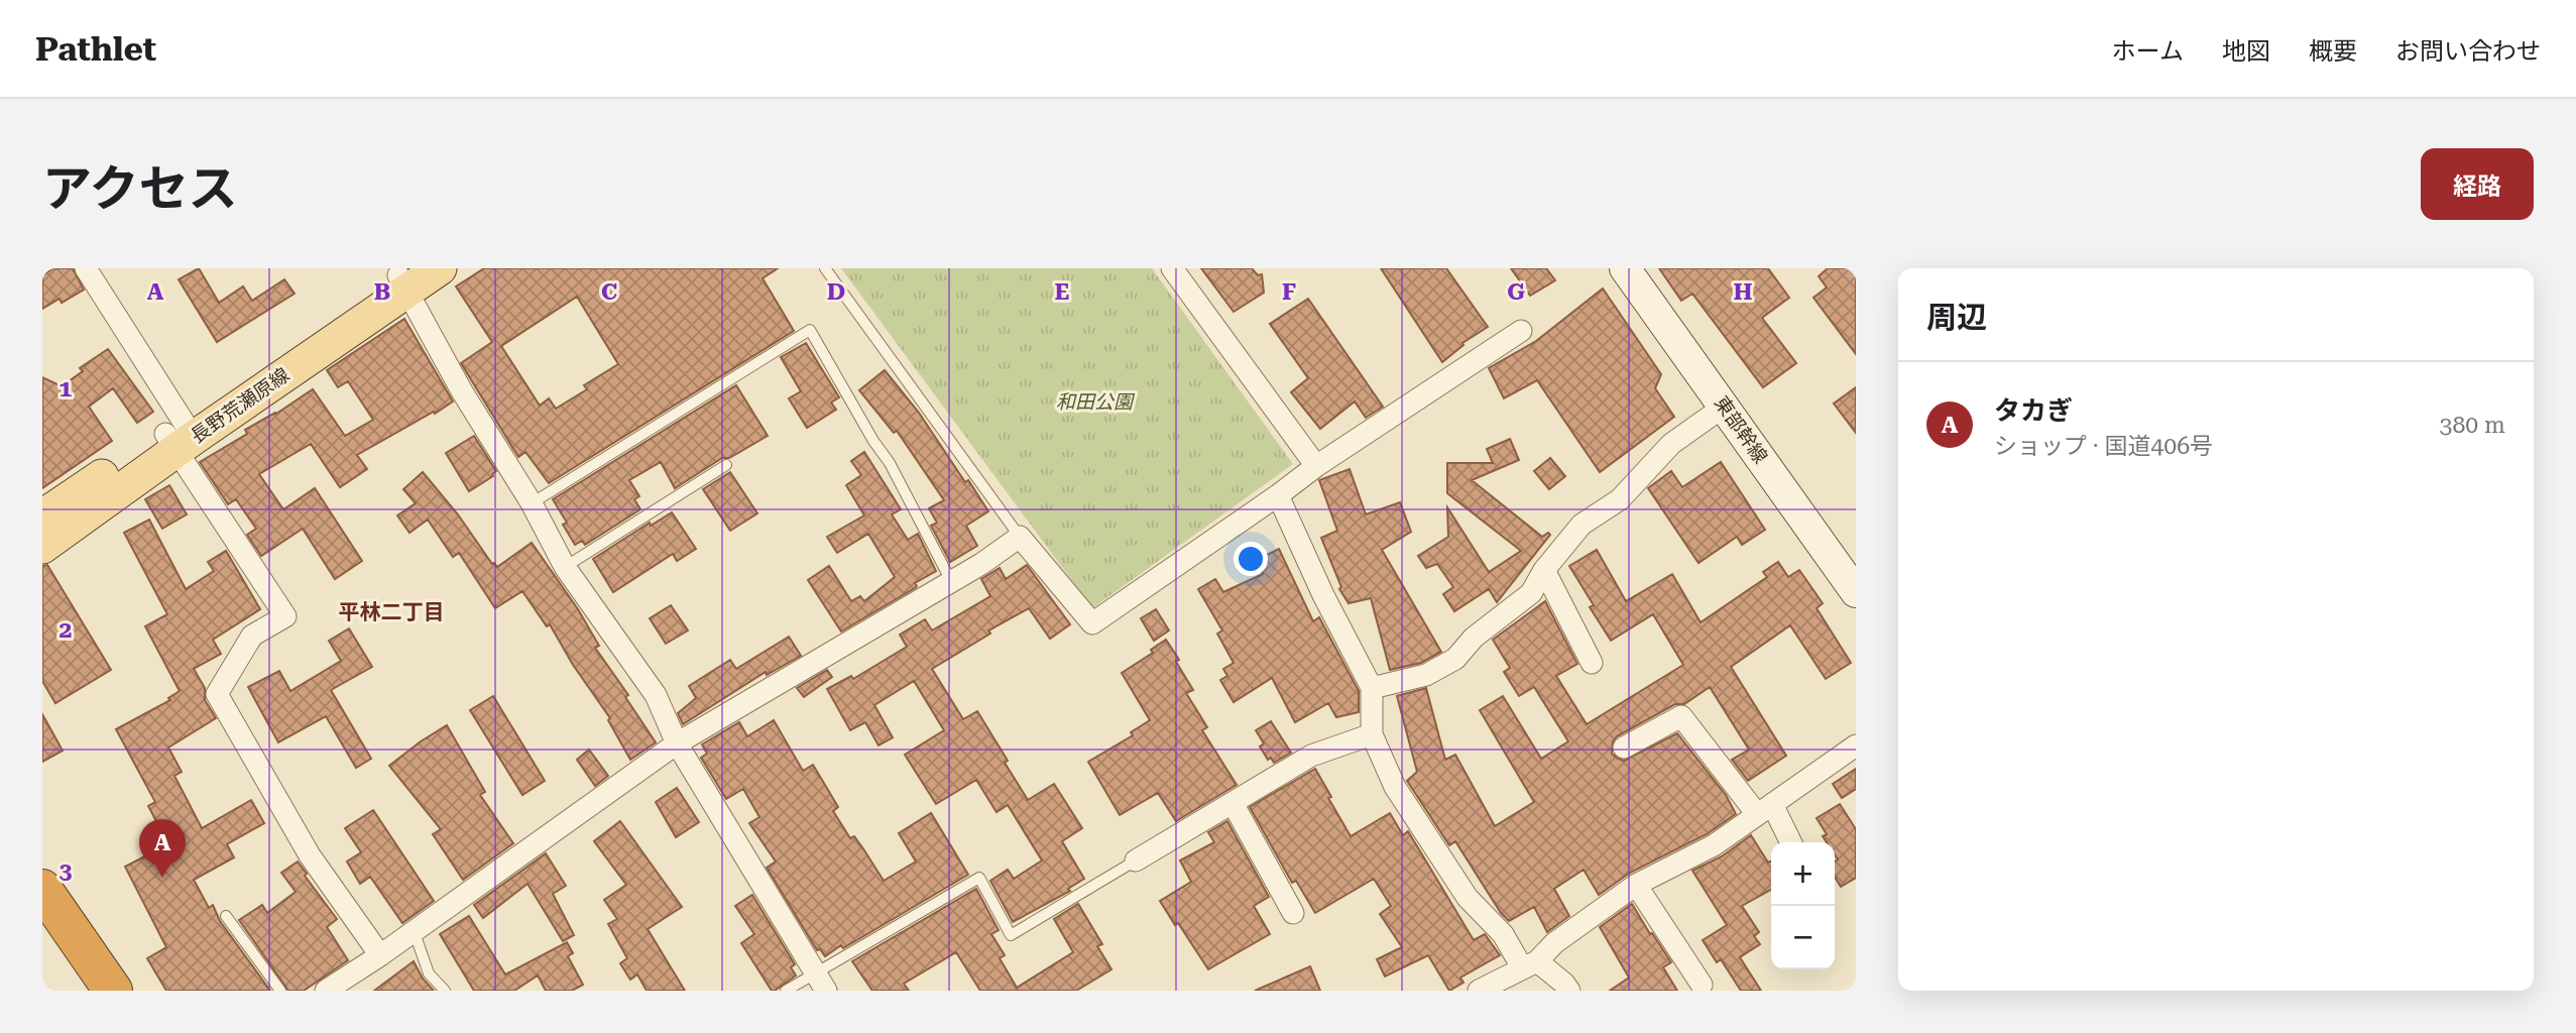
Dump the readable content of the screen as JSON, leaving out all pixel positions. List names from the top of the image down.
{
  "streets": {
    "main road": ["長野荒瀬原線"],
    "street": ["東部幹線"]
  },
  "districts": ["平林二丁目"],
  "parks": ["和田公園"],
  "page": {
    "header": "Pathlet",
    "nav": [
      "ホーム",
      "地図",
      "概要",
      "お問い合わせ"
    ],
    "title": "アクセス",
    "buttons": "経路",
    "heading": "周辺",
    "list": [
      {
        "mark": "A",
        "name": "タカぎ",
        "note": "ショップ · 国道406号",
        "value": "380 m"
      }
    ],
    "pins": "A",
    "map_buttons": ["+", "−"]
  },
  "grid": {
    "columns": [
      "A",
      "B",
      "C",
      "D",
      "E",
      "F",
      "G",
      "H"
    ],
    "rows": ["1", "2", "3"]
  }
}
